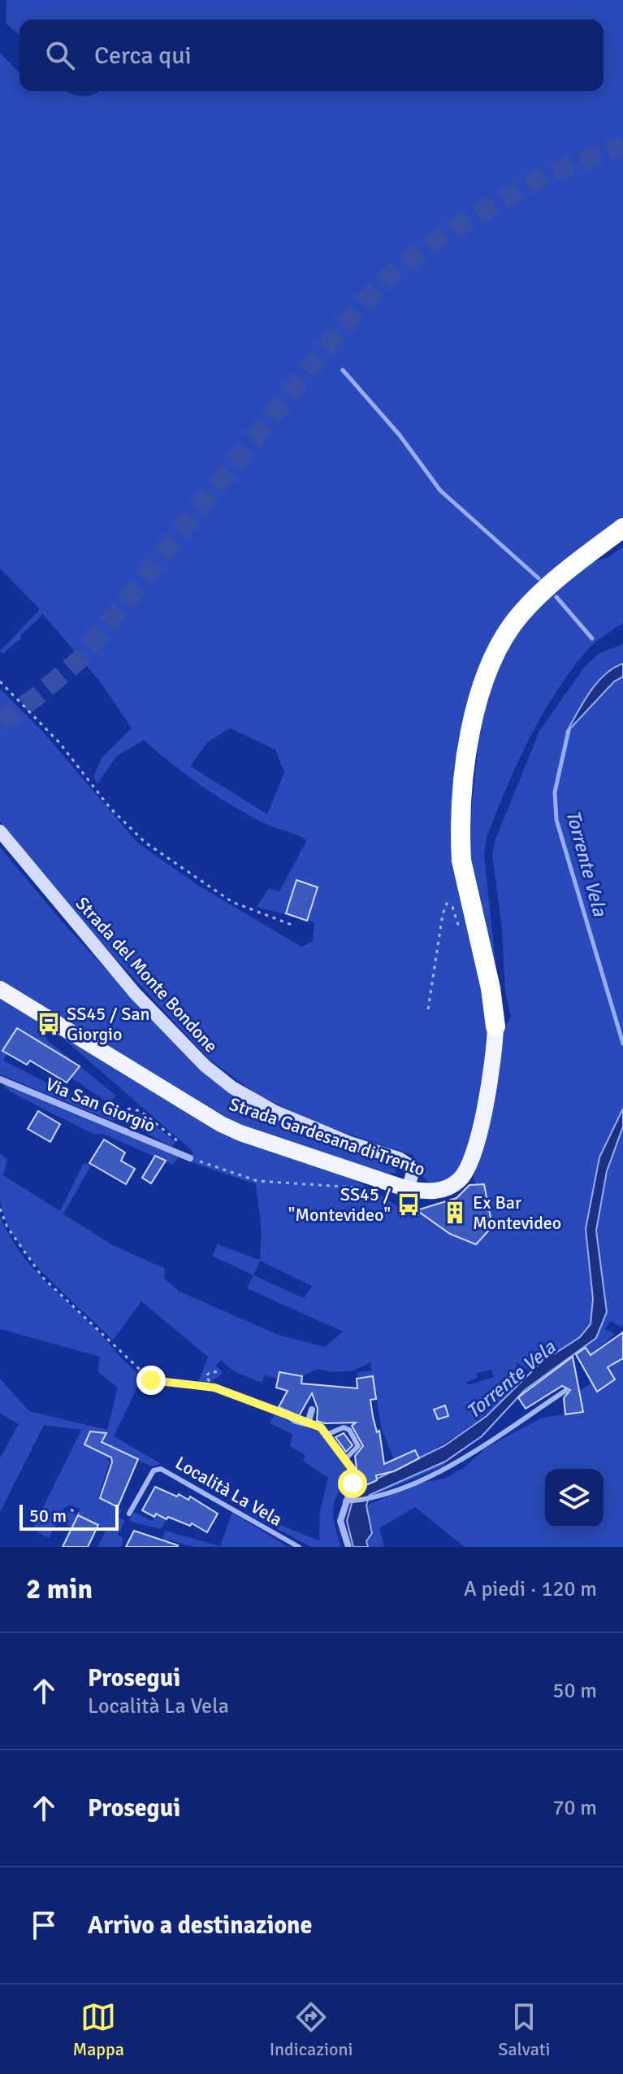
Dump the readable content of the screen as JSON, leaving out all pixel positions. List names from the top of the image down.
{
  "streets": {
    "highway": ["Strada Gardesana di Trento"],
    "street": ["Strada del Monte Bondone", "Via San Giorgio"],
    "lane": ["Località La Vela"]
  },
  "crossings": [
    ["Strada del Monte Bondone", "Strada Gardesana di Trento"]
  ],
  "water": ["Torrente Vela"],
  "places": {
    "bus stop": ["SS45 / San Giorgio", "SS45 / \"Montevideo\""],
    "building": ["Ex Bar Montevideo"]
  },
  "scale_bar": "50 m",
  "page": {
    "search": "Cerca qui",
    "scale": "50 m",
    "heading": ["2 min", "A piedi · 120 m"],
    "list": [
      ["Prosegui", "Località La Vela", "50 m"],
      ["Prosegui", "70 m"],
      "Arrivo a destinazione"
    ],
    "nav": ["Mappa", "Indicazioni", "Salvati"]
  }
}
